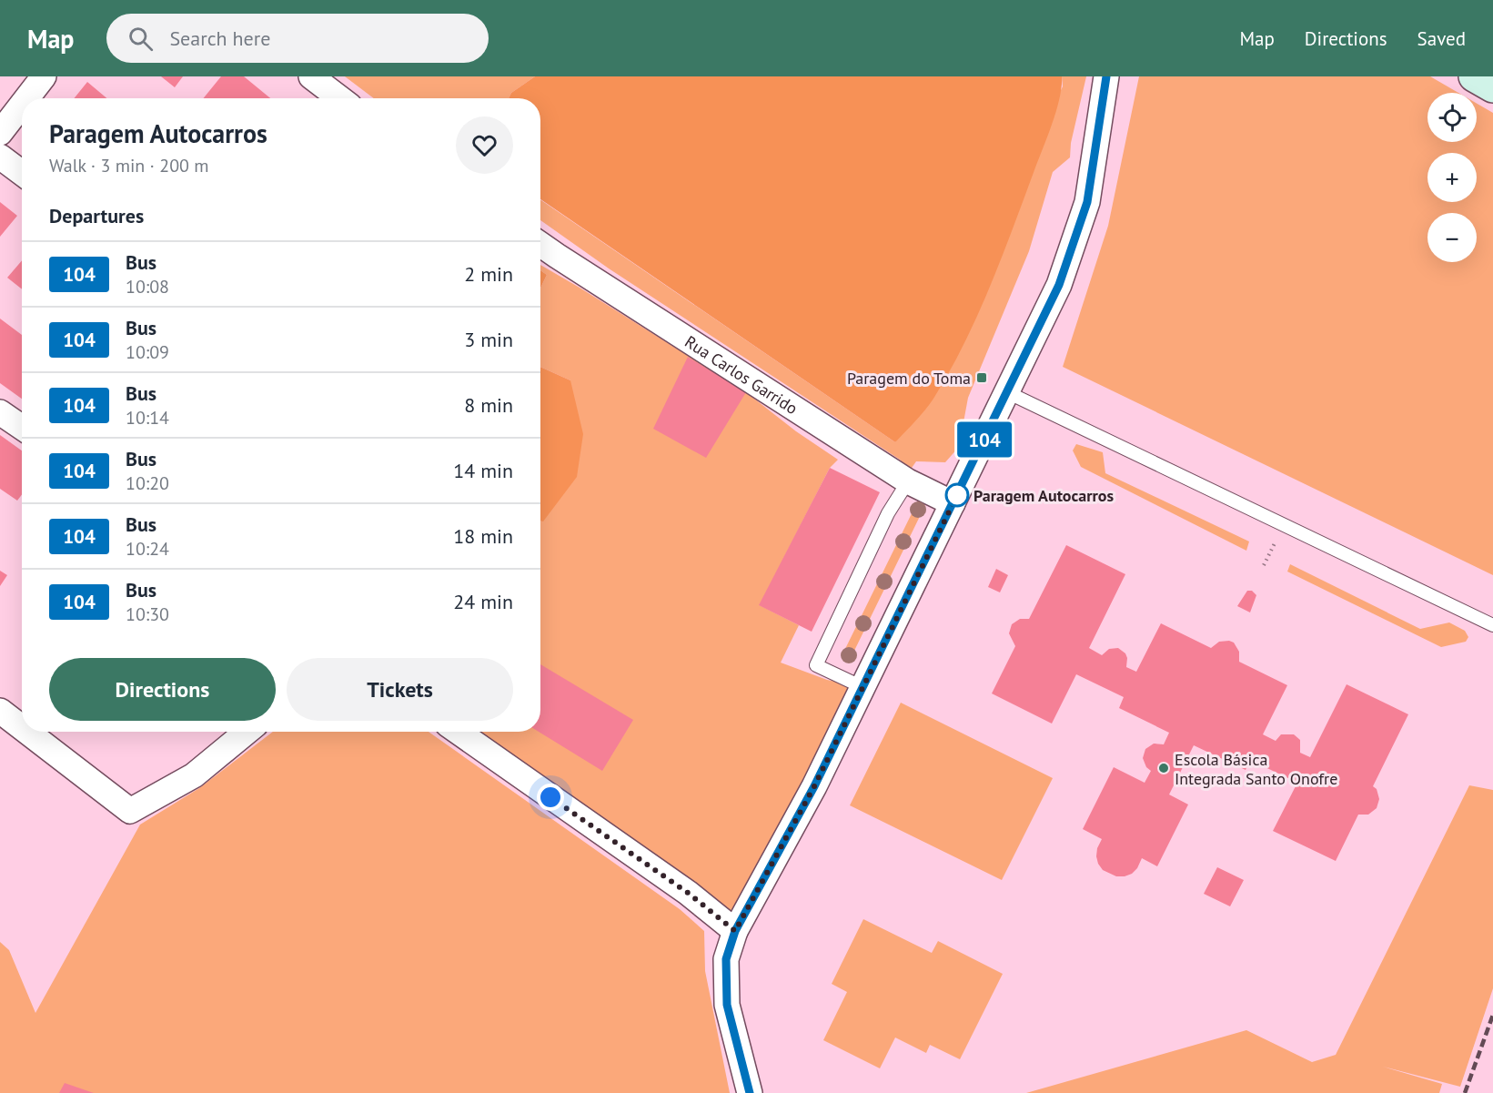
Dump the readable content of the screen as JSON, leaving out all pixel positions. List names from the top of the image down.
{
  "streets": {
    "street": ["Rua Carlos Garrido"]
  },
  "places": {
    "transit": ["Paragem do Toma"],
    "other": ["Paragem Autocarros", "Escola Básica Integrada Santo Onofre"]
  },
  "lines": ["bus line 104"],
  "page": {
    "header": "Map",
    "search": "Search here",
    "nav": ["Map", "Directions", "Saved"],
    "on_map": "104",
    "map_buttons": ["+", "−"],
    "heading": [
      ["Paragem Autocarros", "Walk · 3 min · 200 m"],
      "Departures"
    ],
    "list": [
      {
        "mark": "104",
        "name": "Bus",
        "note": "10:08",
        "value": "2 min"
      },
      {
        "mark": "104",
        "name": "Bus",
        "note": "10:09",
        "value": "3 min"
      },
      {
        "mark": "104",
        "name": "Bus",
        "note": "10:14",
        "value": "8 min"
      },
      {
        "mark": "104",
        "name": "Bus",
        "note": "10:20",
        "value": "14 min"
      },
      {
        "mark": "104",
        "name": "Bus",
        "note": "10:24",
        "value": "18 min"
      },
      {
        "mark": "104",
        "name": "Bus",
        "note": "10:30",
        "value": "24 min"
      }
    ],
    "buttons": ["Directions", "Tickets"]
  }
}
